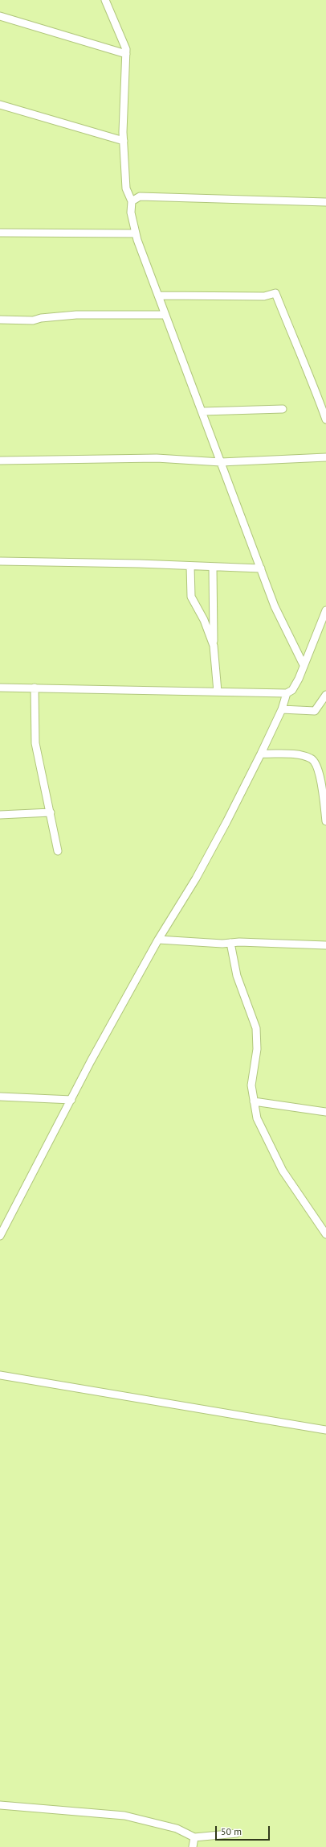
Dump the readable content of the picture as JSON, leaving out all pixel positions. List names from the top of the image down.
{
  "scale_bar": "50 m"
}
